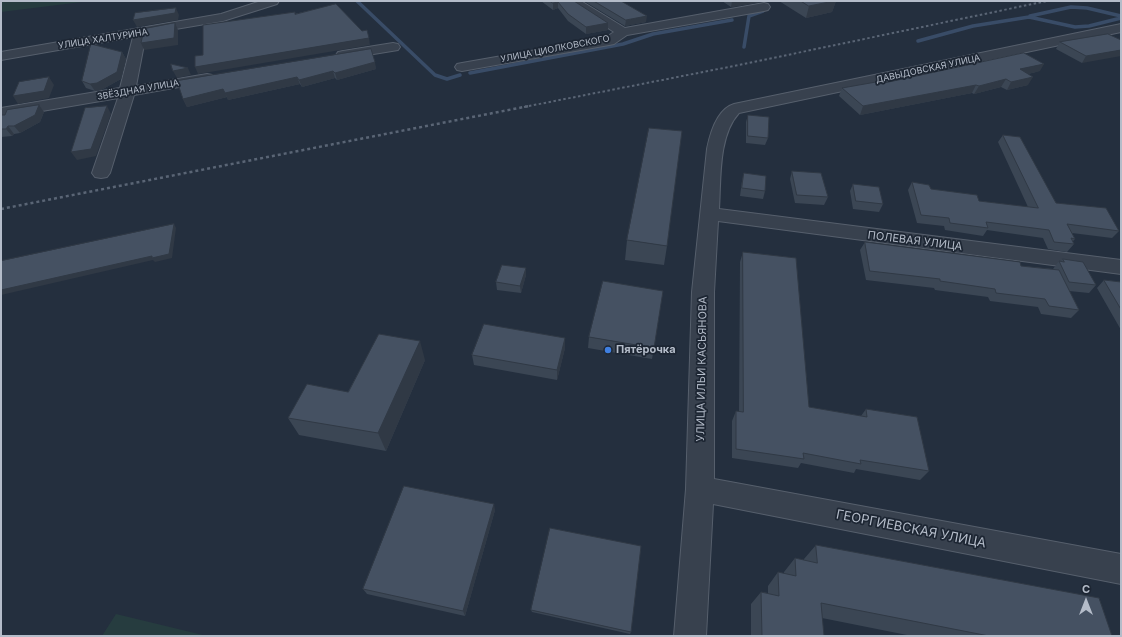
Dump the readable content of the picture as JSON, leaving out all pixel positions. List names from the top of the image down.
{
  "streets": {
    "street": [
      "УЛИЦА ХАЛТУРИНА",
      "УЛИЦА ЦИОЛКОВСКОГО",
      "ДАВЫДОВСКАЯ УЛИЦА",
      "ЗВЁЗДНАЯ УЛИЦА",
      "ПОЛЕВАЯ УЛИЦА",
      "УЛИЦА ИЛЬИ КАСЬЯНОВА",
      "ГЕОРГИЕВСКАЯ УЛИЦА"
    ]
  },
  "crossings": [
    ["ДАВЫДОВСКАЯ УЛИЦА", "УЛИЦА ИЛЬИ КАСЬЯНОВА"],
    ["ПОЛЕВАЯ УЛИЦА", "УЛИЦА ИЛЬИ КАСЬЯНОВА"],
    ["УЛИЦА ИЛЬИ КАСЬЯНОВА", "ГЕОРГИЕВСКАЯ УЛИЦА"]
  ],
  "places": ["Пятёрочка"],
  "north": "top"
}
